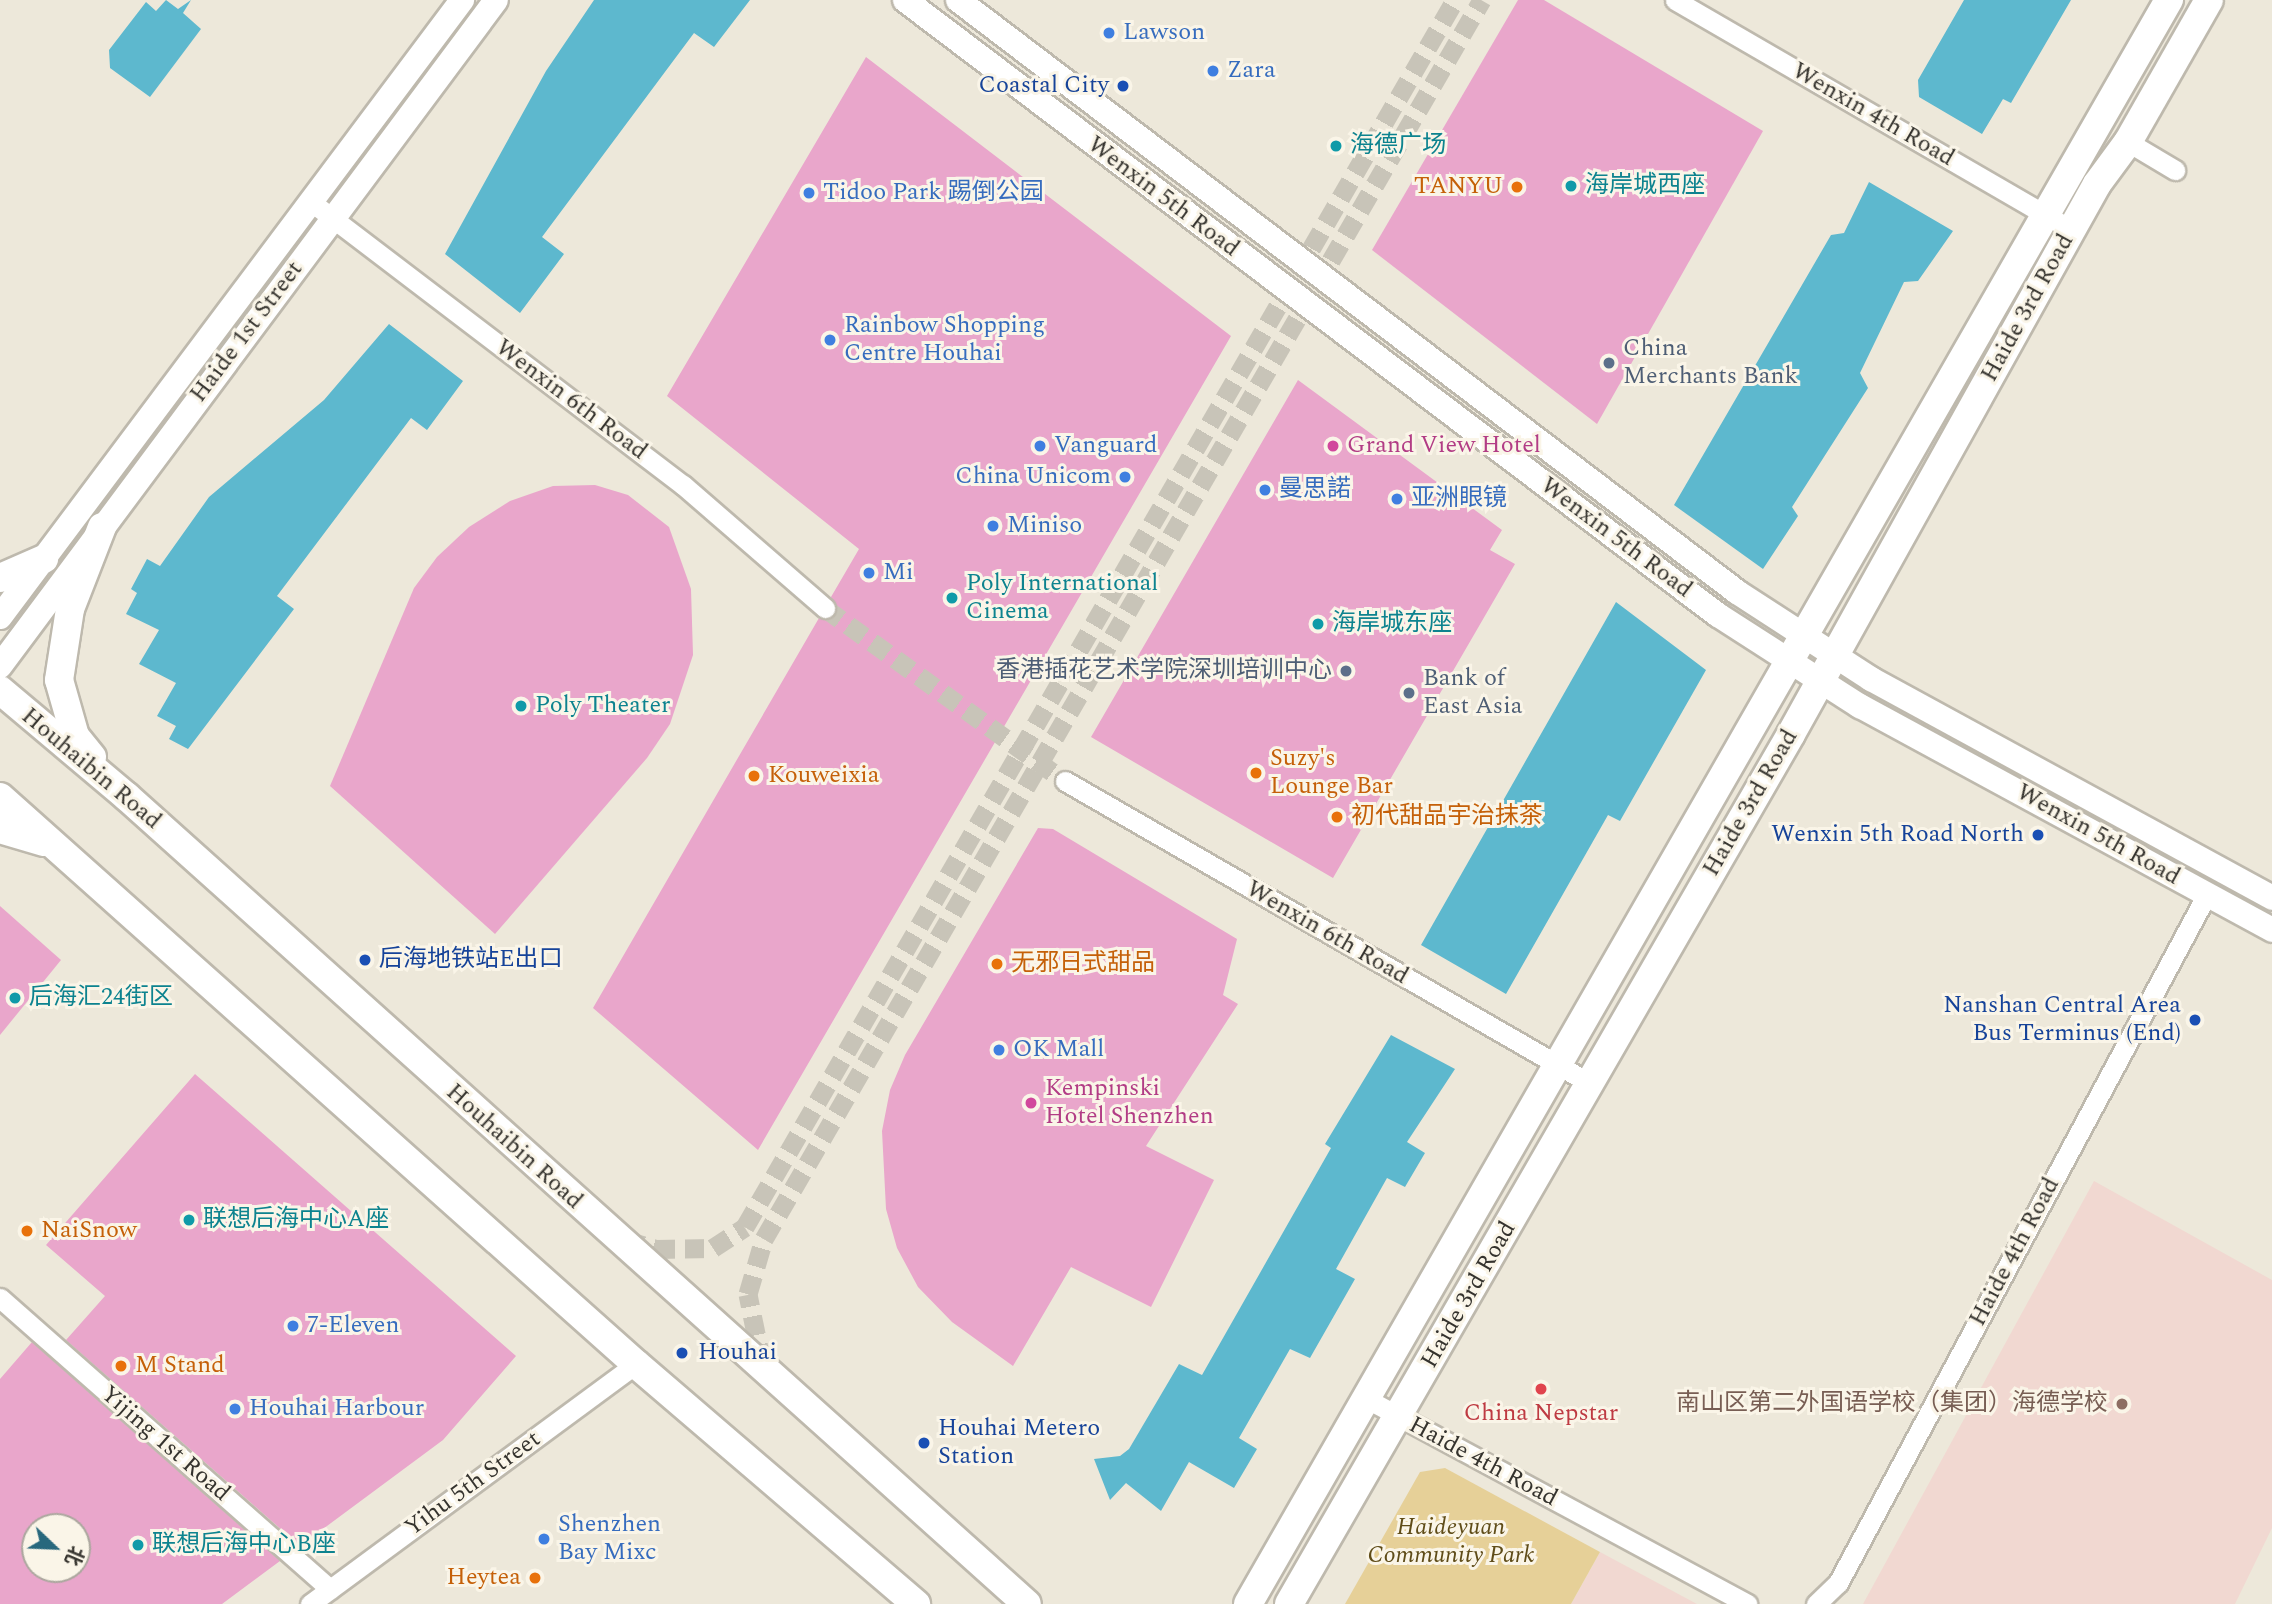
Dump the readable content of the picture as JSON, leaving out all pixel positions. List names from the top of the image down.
{
  "streets": {
    "main road": ["Haide 3rd Road", "Houhaibin Road"],
    "street": [
      "Wenxin 4th Road",
      "Wenxin 5th Road",
      "Haide 1st Street",
      "Wenxin 6th Road",
      "Haide 4th Road",
      "Yijing 1st Road",
      "Yihu 5th Street"
    ]
  },
  "crossings": [
    ["Wenxin 4th Road", "Haide 3rd Road"],
    ["Wenxin 5th Road", "Haide 3rd Road"],
    ["Wenxin 5th Road", "Haide 4th Road"],
    ["Haide 3rd Road", "Wenxin 6th Road"],
    ["Haide 3rd Road", "Haide 4th Road"],
    ["Haide 1st Street", "Wenxin 6th Road"],
    ["Yijing 1st Road", "Yihu 5th Street"]
  ],
  "parks": ["Haideyuan Community Park"],
  "places": [
    "Lawson",
    "Zara",
    "Coastal City",
    "海德广场",
    "海岸城西座",
    "TANYU",
    "Tidoo Park 踢倒公园",
    "Rainbow Shopping Centre Houhai",
    "China Merchants Bank",
    "Vanguard",
    "Grand View Hotel",
    "China Unicom",
    "曼思諾",
    "亚洲眼镜",
    "Miniso",
    "Mi",
    "Poly International Cinema",
    "海岸城东座",
    "香港插花艺术学院深圳培训中心",
    "Bank of East Asia",
    "Poly Theater",
    "Suzy's Lounge Bar",
    "Kouweixia",
    "初代甜品宇治抹茶",
    "Wenxin 5th Road North",
    "后海地铁站E出口",
    "无邪日式甜品",
    "后海汇24街区",
    "Nanshan Central Area Bus Terminus (End)",
    "OK Mall",
    "Kempinski Hotel Shenzhen",
    "联想后海中心A座",
    "NaiSnow",
    "7-Eleven",
    "Houhai",
    "M Stand",
    "China Nepstar",
    "南山区第二外国语学校（集团）海德学校",
    "Houhai Harbour",
    "Houhai Metero Station",
    "Shenzhen Bay Mixc",
    "联想后海中心B座",
    "Heytea"
  ],
  "north": "bottom right"
}
